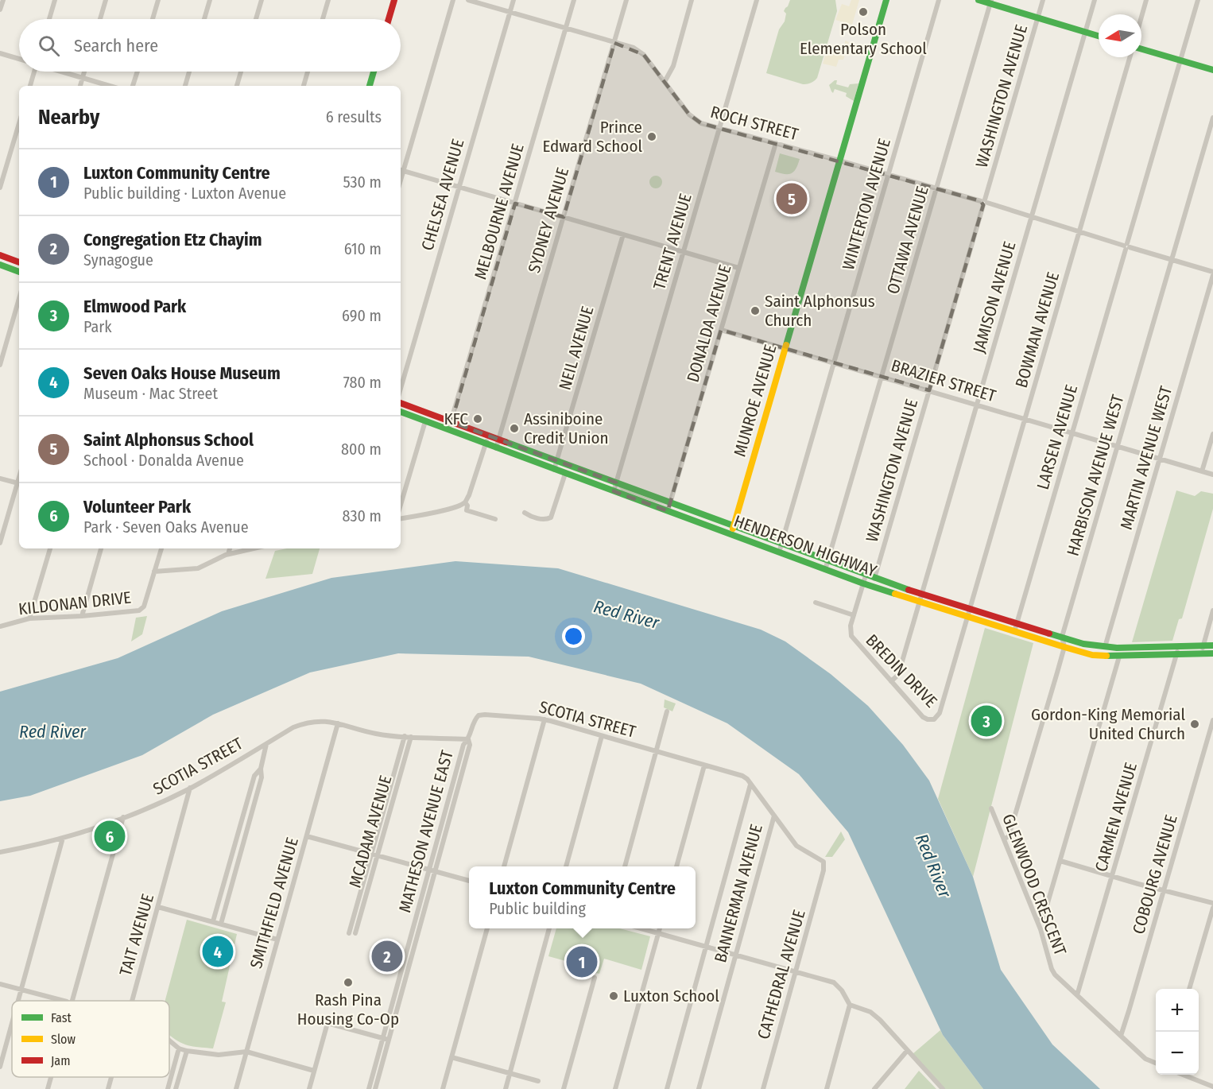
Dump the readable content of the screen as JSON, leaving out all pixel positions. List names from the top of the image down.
{
  "streets": {
    "main road": ["MUNROE AVENUE", "HENDERSON HIGHWAY"],
    "street": [
      "WASHINGTON AVENUE",
      "ROCH STREET",
      "CHELSEA AVENUE",
      "WINTERTON AVENUE",
      "MELBOURNE AVENUE",
      "SYDNEY AVENUE",
      "OTTAWA AVENUE",
      "TRENT AVENUE",
      "JAMISON AVENUE",
      "DONALDA AVENUE",
      "BOWMAN AVENUE",
      "NEIL AVENUE",
      "BRAZIER STREET",
      "LARSEN AVENUE",
      "MARTIN AVENUE WEST",
      "HARBISON AVENUE WEST",
      "KILDONAN DRIVE",
      "BREDIN DRIVE",
      "SCOTIA STREET",
      "CARMEN AVENUE",
      "MCADAM AVENUE",
      "MATHESON AVENUE EAST",
      "COBOURG AVENUE",
      "GLENWOOD CRESCENT",
      "BANNERMAN AVENUE",
      "SMITHFIELD AVENUE",
      "TAIT AVENUE",
      "CATHEDRAL AVENUE"
    ]
  },
  "crossings": [
    ["WASHINGTON AVENUE", "ROCH STREET"],
    ["WASHINGTON AVENUE", "BRAZIER STREET"],
    ["WASHINGTON AVENUE", "HENDERSON HIGHWAY"],
    ["ROCH STREET", "CHELSEA AVENUE"],
    ["ROCH STREET", "WINTERTON AVENUE"],
    ["ROCH STREET", "MELBOURNE AVENUE"],
    ["ROCH STREET", "SYDNEY AVENUE"],
    ["ROCH STREET", "OTTAWA AVENUE"],
    ["ROCH STREET", "TRENT AVENUE"],
    ["ROCH STREET", "JAMISON AVENUE"],
    ["ROCH STREET", "DONALDA AVENUE"],
    ["ROCH STREET", "BOWMAN AVENUE"],
    ["ROCH STREET", "MUNROE AVENUE"],
    ["ROCH STREET", "LARSEN AVENUE"],
    ["ROCH STREET", "MARTIN AVENUE WEST"],
    ["ROCH STREET", "HARBISON AVENUE WEST"],
    ["WINTERTON AVENUE", "BRAZIER STREET"],
    ["WINTERTON AVENUE", "HENDERSON HIGHWAY"],
    ["MELBOURNE AVENUE", "HENDERSON HIGHWAY"],
    ["SYDNEY AVENUE", "HENDERSON HIGHWAY"],
    ["OTTAWA AVENUE", "BRAZIER STREET"],
    ["OTTAWA AVENUE", "HENDERSON HIGHWAY"],
    ["TRENT AVENUE", "HENDERSON HIGHWAY"],
    ["JAMISON AVENUE", "BRAZIER STREET"],
    ["JAMISON AVENUE", "HENDERSON HIGHWAY"],
    ["JAMISON AVENUE", "BREDIN DRIVE"],
    ["DONALDA AVENUE", "BRAZIER STREET"],
    ["DONALDA AVENUE", "HENDERSON HIGHWAY"],
    ["BOWMAN AVENUE", "BRAZIER STREET"],
    ["BOWMAN AVENUE", "HENDERSON HIGHWAY"],
    ["BOWMAN AVENUE", "BREDIN DRIVE"],
    ["NEIL AVENUE", "HENDERSON HIGHWAY"],
    ["BRAZIER STREET", "MUNROE AVENUE"],
    ["BRAZIER STREET", "LARSEN AVENUE"],
    ["BRAZIER STREET", "MARTIN AVENUE WEST"],
    ["BRAZIER STREET", "HARBISON AVENUE WEST"],
    ["MUNROE AVENUE", "HENDERSON HIGHWAY"],
    ["LARSEN AVENUE", "HENDERSON HIGHWAY"],
    ["MARTIN AVENUE WEST", "HENDERSON HIGHWAY"],
    ["HARBISON AVENUE WEST", "HENDERSON HIGHWAY"],
    ["HARBISON AVENUE WEST", "GLENWOOD CRESCENT"],
    ["HENDERSON HIGHWAY", "BREDIN DRIVE"],
    ["HENDERSON HIGHWAY", "CARMEN AVENUE"],
    ["SCOTIA STREET", "MCADAM AVENUE"],
    ["SCOTIA STREET", "MATHESON AVENUE EAST"],
    ["SCOTIA STREET", "BANNERMAN AVENUE"],
    ["SCOTIA STREET", "SMITHFIELD AVENUE"],
    ["SCOTIA STREET", "TAIT AVENUE"],
    ["SCOTIA STREET", "CATHEDRAL AVENUE"],
    ["CARMEN AVENUE", "GLENWOOD CRESCENT"],
    ["COBOURG AVENUE", "GLENWOOD CRESCENT"]
  ],
  "water": ["Red River"],
  "places": [
    "Polson Elementary School",
    "Prince Edward School",
    "Saint Alphonsus Church",
    "KFC",
    "Assiniboine Credit Union",
    "Gordon-King Memorial United Church",
    "Rash Pina Housing Co-Op",
    "Luxton School"
  ],
  "legend": ["Fast", "Slow", "Jam"],
  "north": "left",
  "page": {
    "search": "Search here",
    "heading": ["Nearby", "6 results"],
    "list": [
      {
        "mark": "1",
        "name": "Luxton Community Centre",
        "note": "Public building · Luxton Avenue",
        "value": "530 m"
      },
      {
        "mark": "2",
        "name": "Congregation Etz Chayim",
        "note": "Synagogue",
        "value": "610 m"
      },
      {
        "mark": "3",
        "name": "Elmwood Park",
        "note": "Park",
        "value": "690 m"
      },
      {
        "mark": "4",
        "name": "Seven Oaks House Museum",
        "note": "Museum · Mac Street",
        "value": "780 m"
      },
      {
        "mark": "5",
        "name": "Saint Alphonsus School",
        "note": "School · Donalda Avenue",
        "value": "800 m"
      },
      {
        "mark": "6",
        "name": "Volunteer Park",
        "note": "Park · Seven Oaks Avenue",
        "value": "830 m"
      }
    ],
    "pins": [
      "5",
      "3",
      "6",
      "4",
      "2",
      "1"
    ],
    "popup": ["Luxton Community Centre", "Public building"],
    "map_buttons": ["+", "−"]
  }
}
